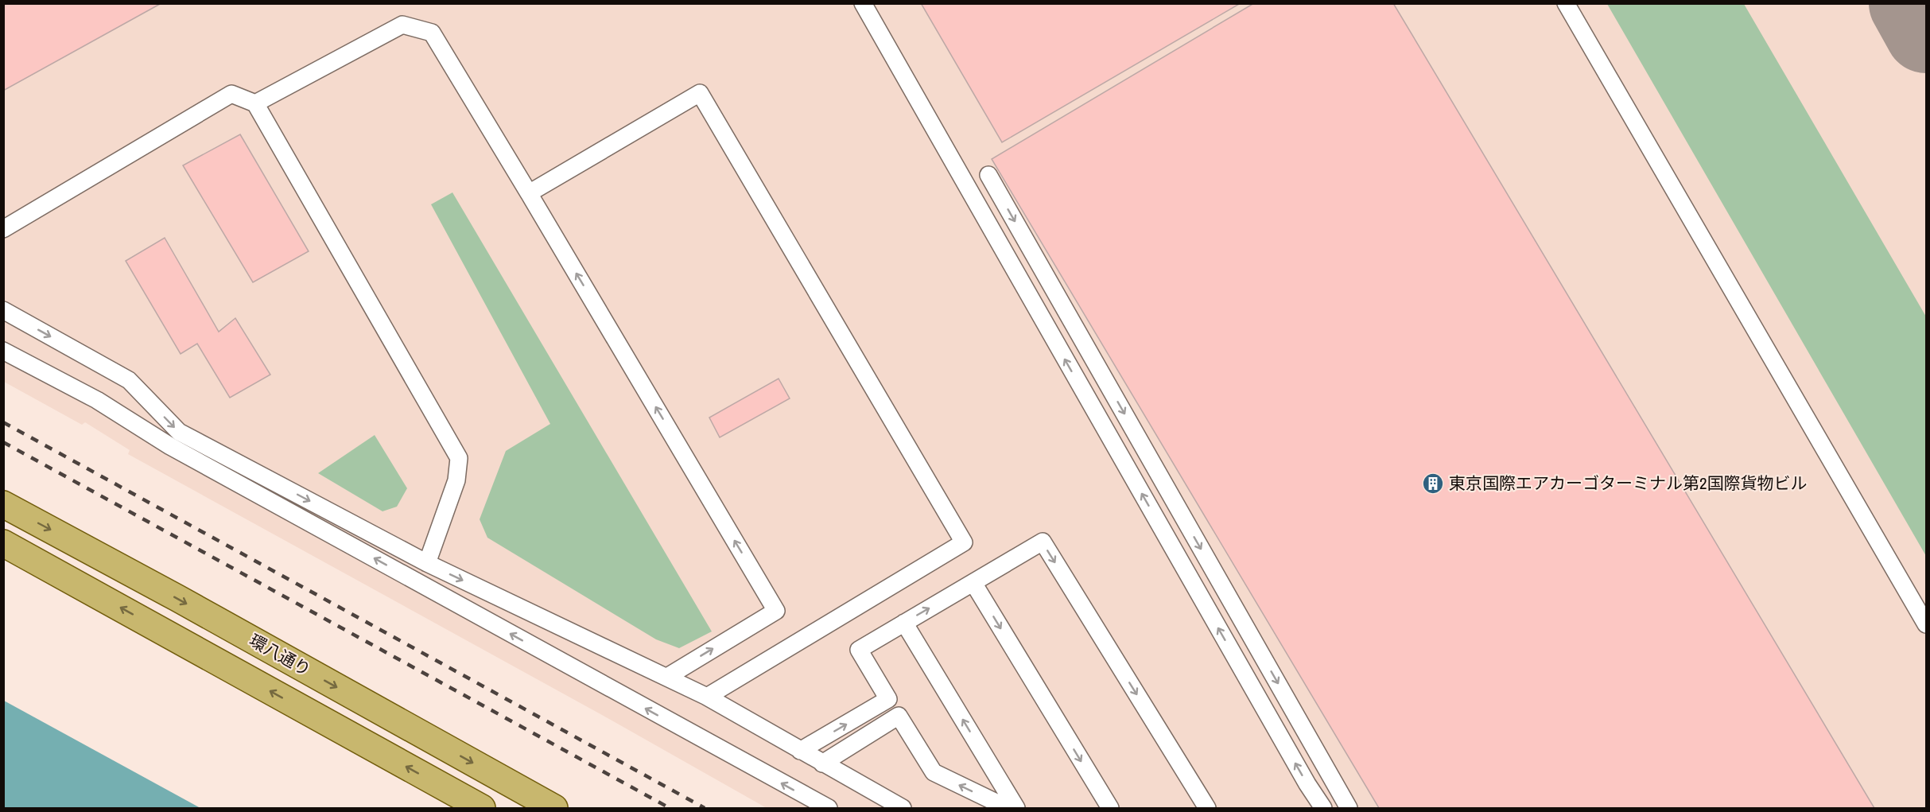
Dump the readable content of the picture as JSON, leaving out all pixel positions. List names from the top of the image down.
{
  "streets": {
    "main road": ["環八通り"]
  },
  "places": {
    "building": ["東京国際エアカーゴターミナル第2国際貨物ビル"]
  }
}
